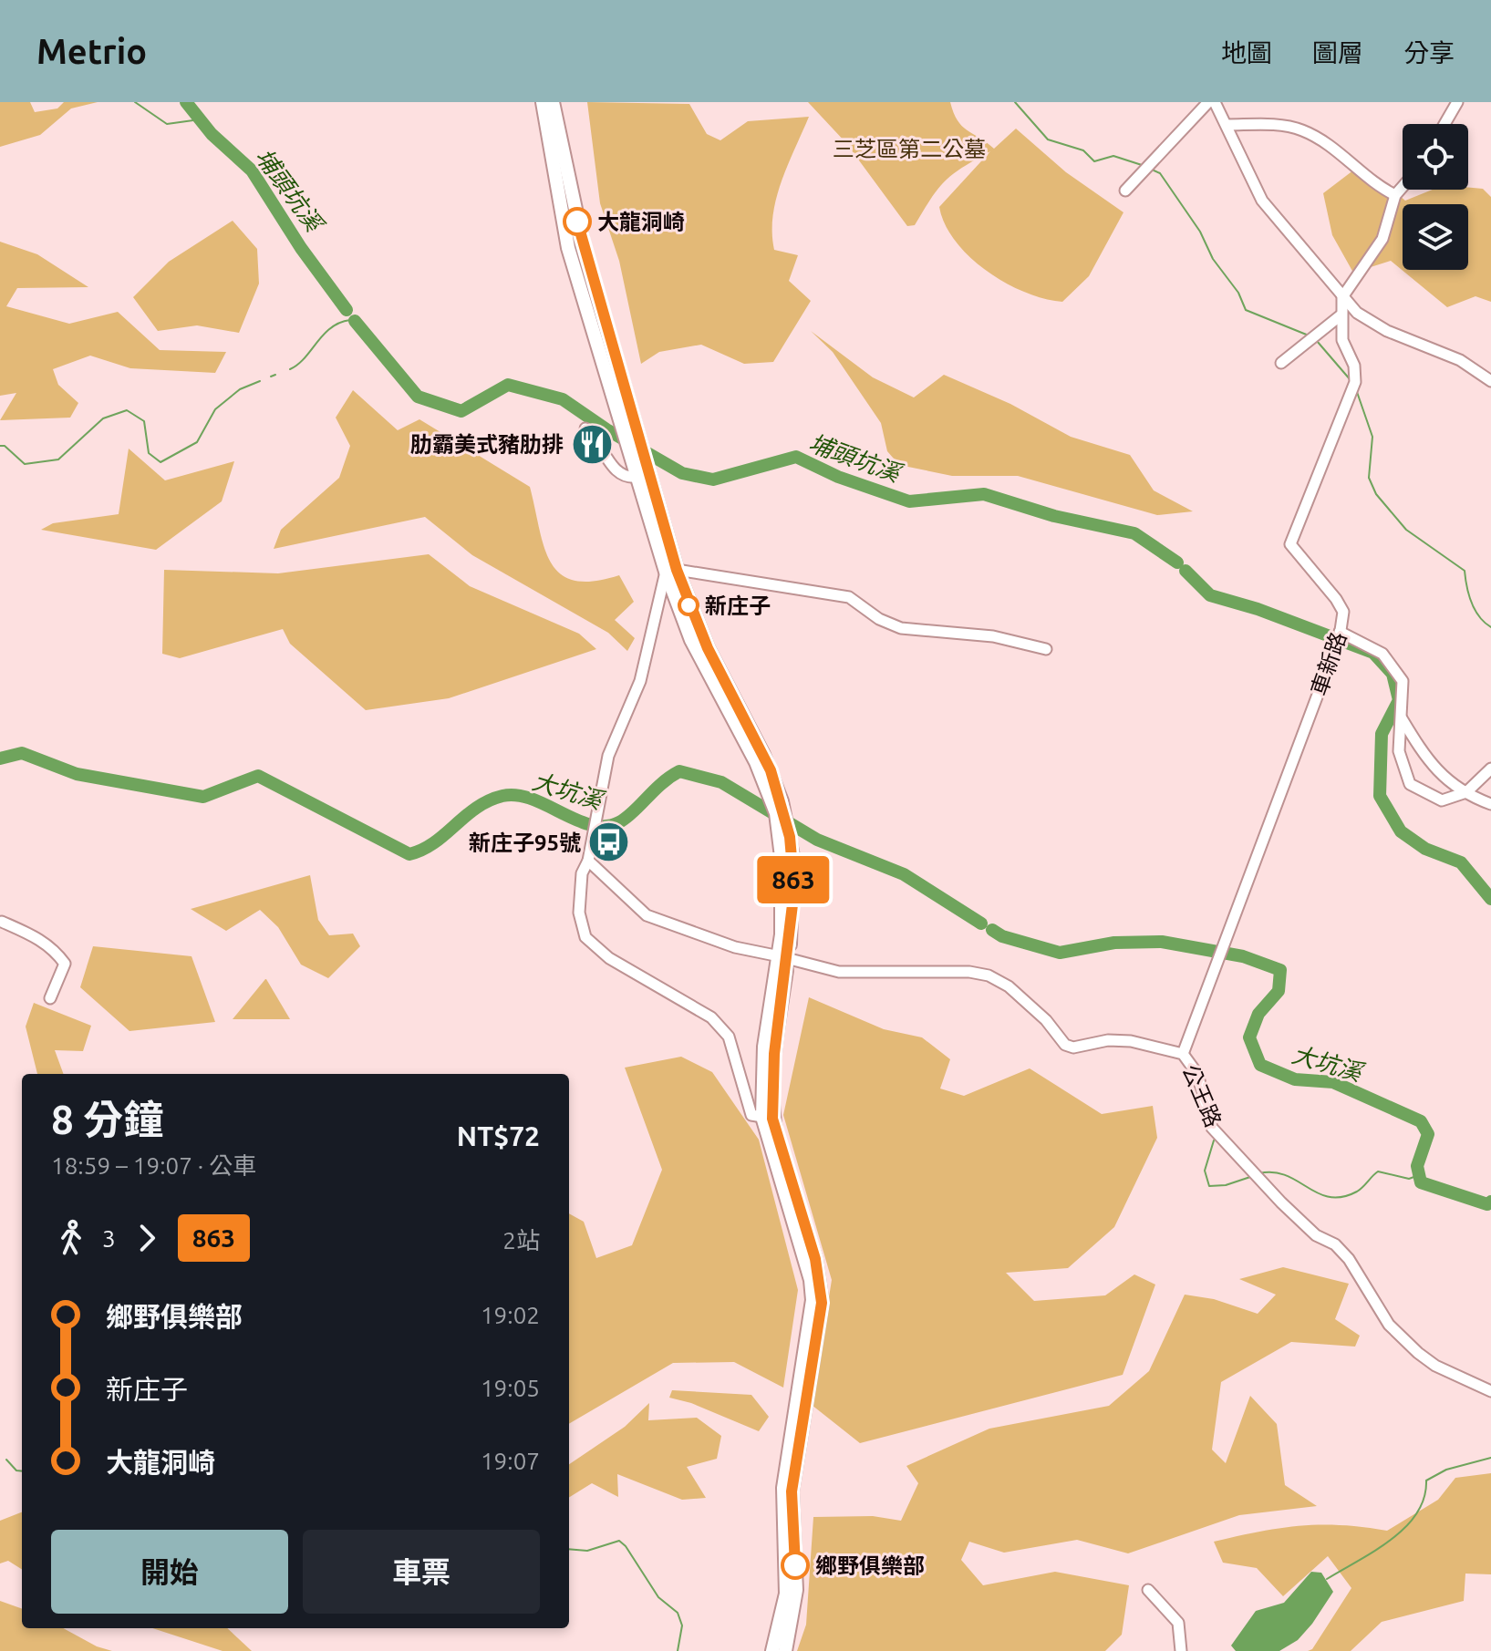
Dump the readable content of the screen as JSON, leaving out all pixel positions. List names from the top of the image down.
{
  "streets": {
    "street": ["車新路", "公王路"]
  },
  "crossings": [
    ["車新路", "公王路"]
  ],
  "water": ["埔頭坑溪", "大坑溪"],
  "parks": ["三芝區第二公墓"],
  "places": {
    "other": ["大龍洞崎", "新庄子", "鄉野俱樂部"],
    "restaurant": ["肋霸美式豬肋排"],
    "bus stop": ["新庄子95號"]
  },
  "lines": ["bus line 863"],
  "page": {
    "header": "Metrio",
    "nav": ["地圖", "圖層", "分享"],
    "on_map": "863",
    "heading": ["8 分鐘", "18:59 – 19:07 · 公車", "NT$72"],
    "legs": ["3", "863", "2站"],
    "list": [
      {
        "name": "鄉野俱樂部",
        "value": "19:02"
      },
      {
        "name": "新庄子",
        "value": "19:05"
      },
      {
        "name": "大龍洞崎",
        "value": "19:07"
      }
    ],
    "buttons": ["開始", "車票"]
  }
}
